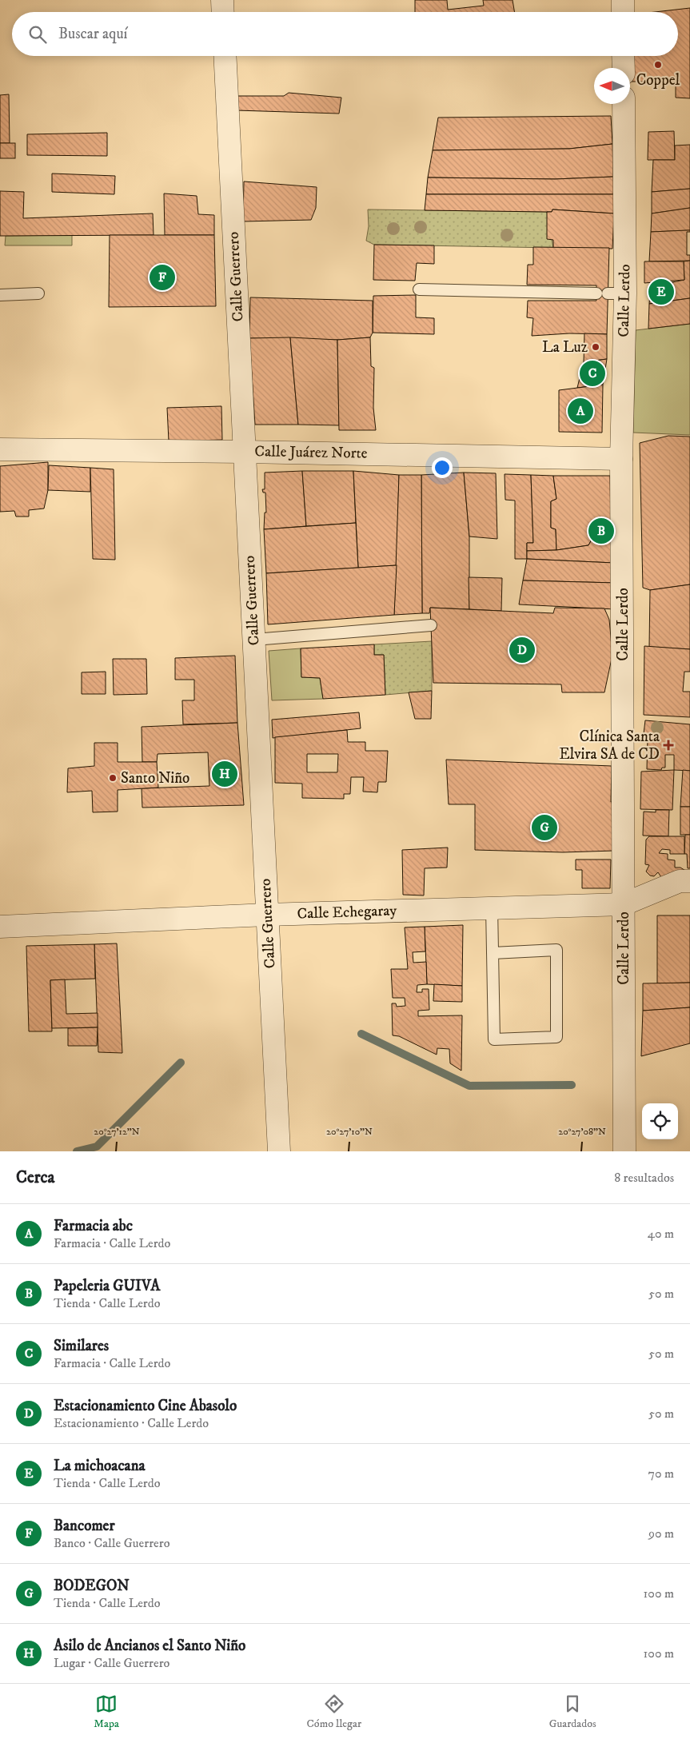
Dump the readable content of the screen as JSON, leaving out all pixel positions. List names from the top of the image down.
{
  "streets": {
    "street": [
      "Calle Guerrero",
      "Calle Lerdo",
      "Calle Juárez Norte",
      "Calle Echegaray"
    ]
  },
  "crossings": [
    ["Calle Guerrero", "Calle Juárez Norte"],
    ["Calle Guerrero", "Calle Echegaray"],
    ["Calle Lerdo", "Calle Juárez Norte"],
    ["Calle Lerdo", "Calle Echegaray"]
  ],
  "places": {
    "other": ["Coppel", "La Luz", "Santo Niño"],
    "health": ["Clínica Santa Elvira SA de CD"]
  },
  "north": "left",
  "page": {
    "search": "Buscar aquí",
    "pins": [
      "F",
      "E",
      "C",
      "A",
      "B",
      "D",
      "H",
      "G"
    ],
    "heading": ["Cerca", "8 resultados"],
    "list": [
      {
        "mark": "A",
        "name": "Farmacia abc",
        "note": "Farmacia · Calle Lerdo",
        "value": "40 m"
      },
      {
        "mark": "B",
        "name": "Papeleria GUIVA",
        "note": "Tienda · Calle Lerdo",
        "value": "50 m"
      },
      {
        "mark": "C",
        "name": "Similares",
        "note": "Farmacia · Calle Lerdo",
        "value": "50 m"
      },
      {
        "mark": "D",
        "name": "Estacionamiento Cine Abasolo",
        "note": "Estacionamiento · Calle Lerdo",
        "value": "50 m"
      },
      {
        "mark": "E",
        "name": "La michoacana",
        "note": "Tienda · Calle Lerdo",
        "value": "70 m"
      },
      {
        "mark": "F",
        "name": "Bancomer",
        "note": "Banco · Calle Guerrero",
        "value": "90 m"
      },
      {
        "mark": "G",
        "name": "BODEGON",
        "note": "Tienda · Calle Lerdo",
        "value": "100 m"
      },
      {
        "mark": "H",
        "name": "Asilo de Ancianos el Santo Niño",
        "note": "Lugar · Calle Guerrero",
        "value": "100 m"
      }
    ],
    "nav": ["Mapa", "Cómo llegar", "Guardados"]
  },
  "coordinates": ["20°27'12\"N", "20°27'10\"N", "20°27'08\"N"]
}
